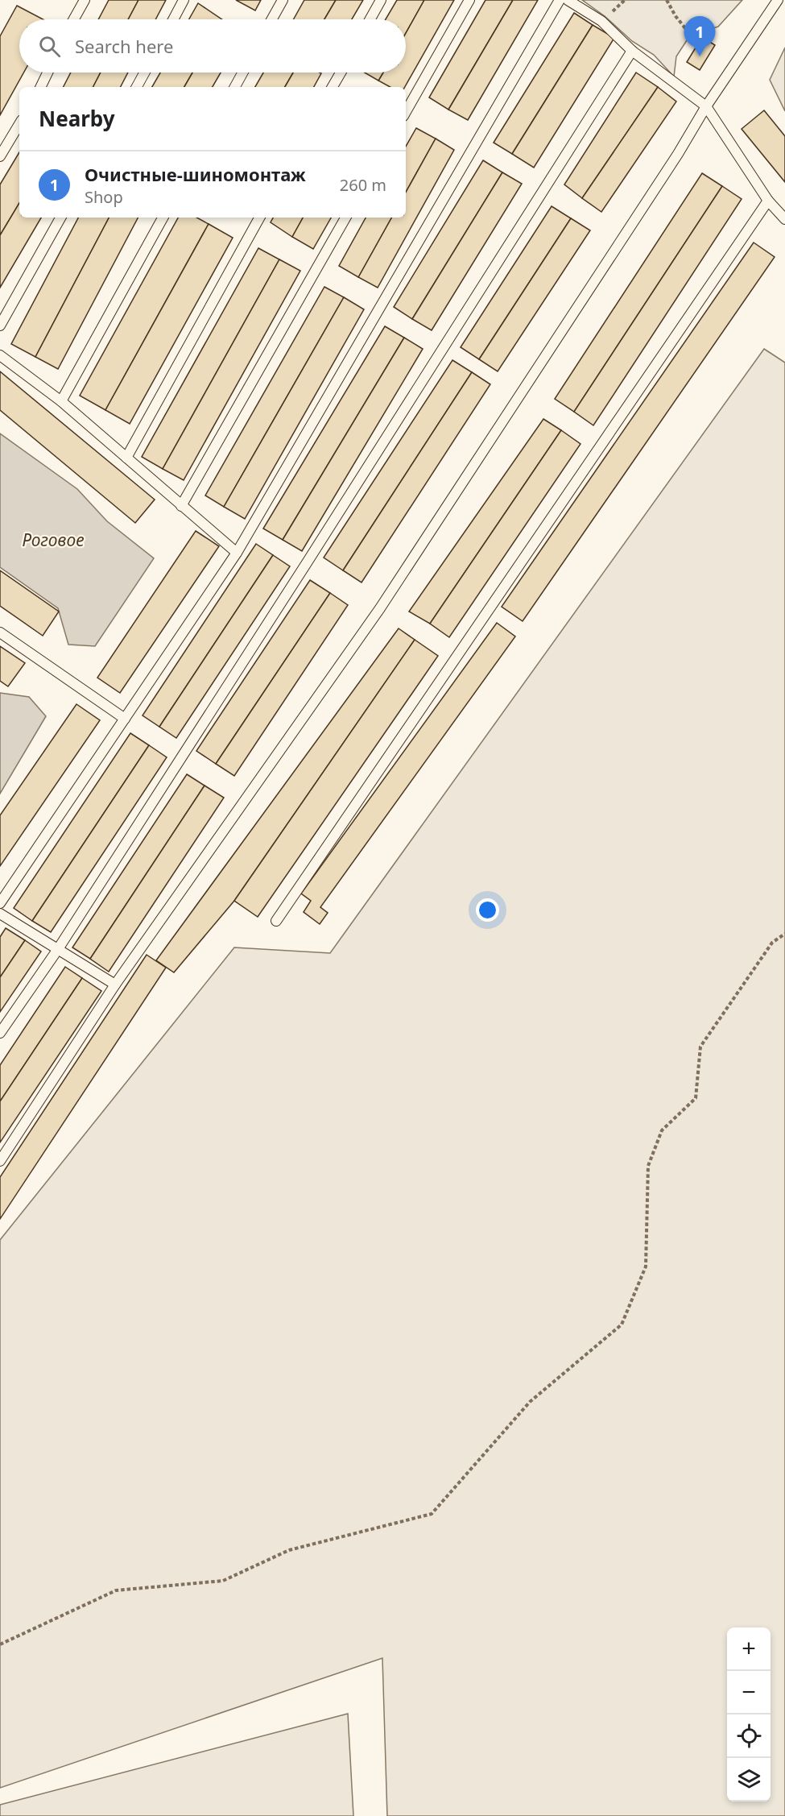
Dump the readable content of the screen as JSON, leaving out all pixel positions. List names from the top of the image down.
{
  "water": ["Роговое"],
  "page": {
    "pins": "1",
    "search": "Search here",
    "heading": "Nearby",
    "list": [
      {
        "mark": "1",
        "name": "Очистные-шиномонтаж",
        "note": "Shop",
        "value": "260 m"
      }
    ],
    "map_buttons": ["+", "−"]
  }
}
